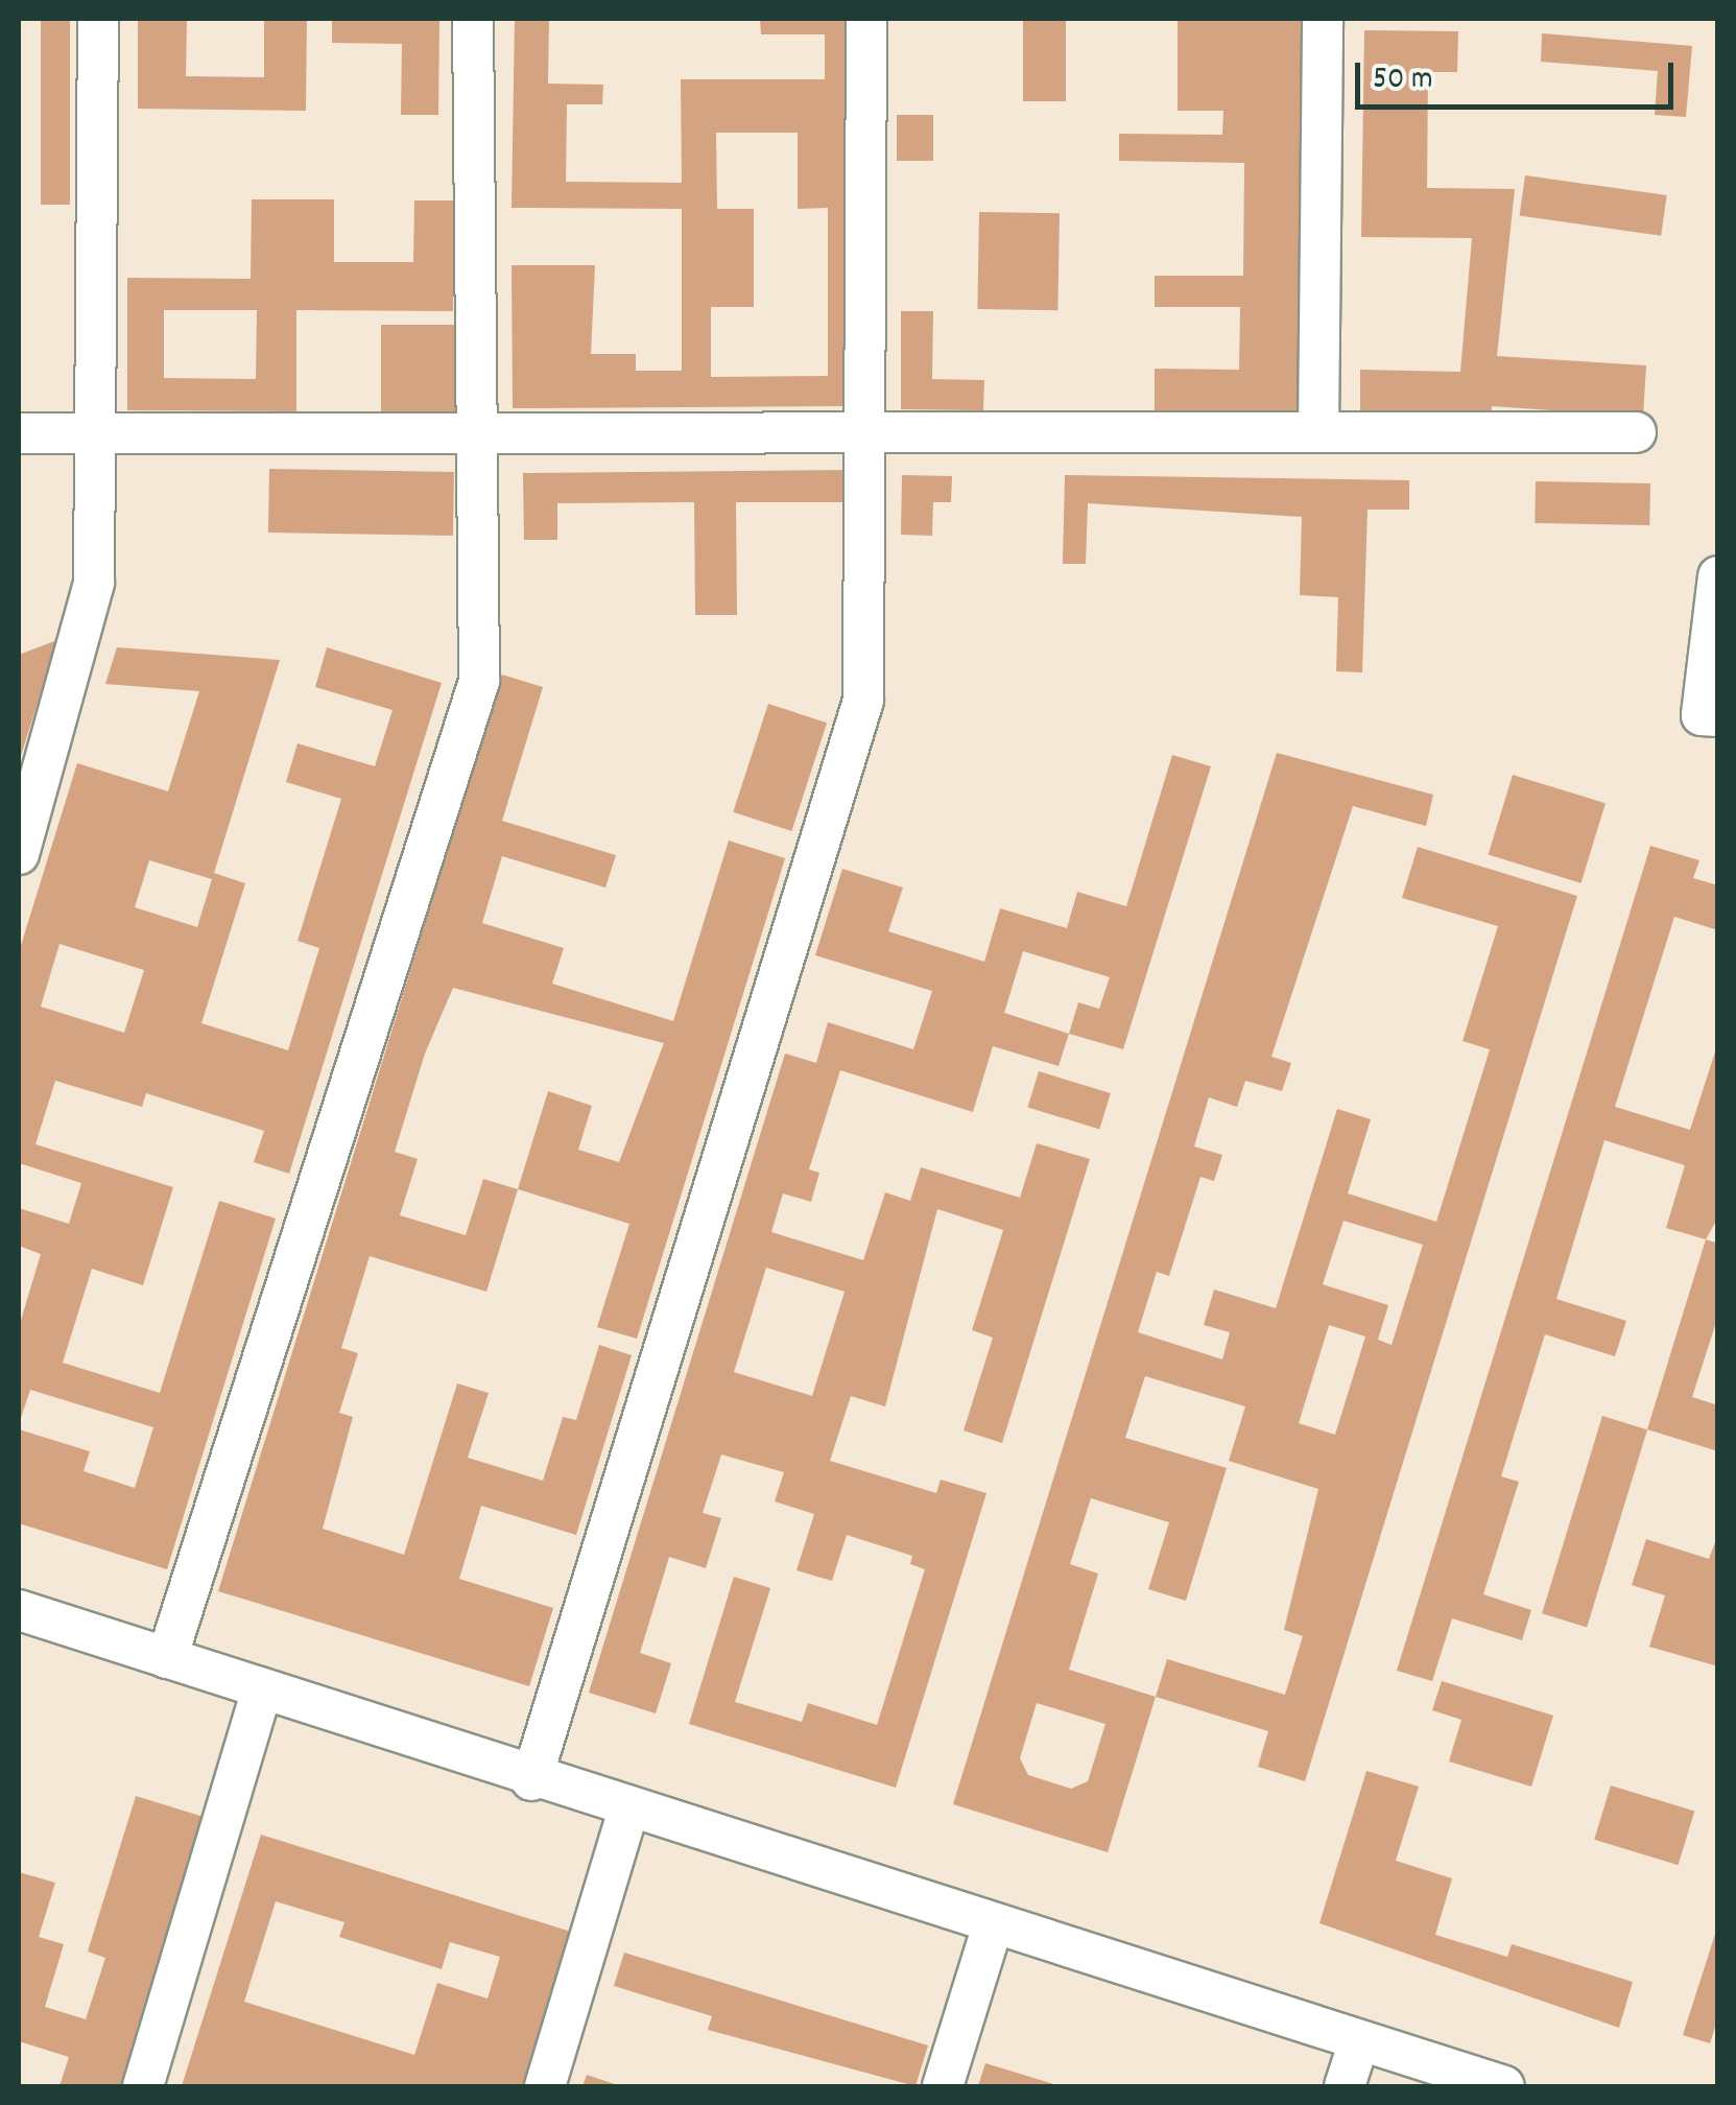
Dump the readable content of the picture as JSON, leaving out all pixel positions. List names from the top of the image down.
{
  "scale_bar": "50 m"
}
